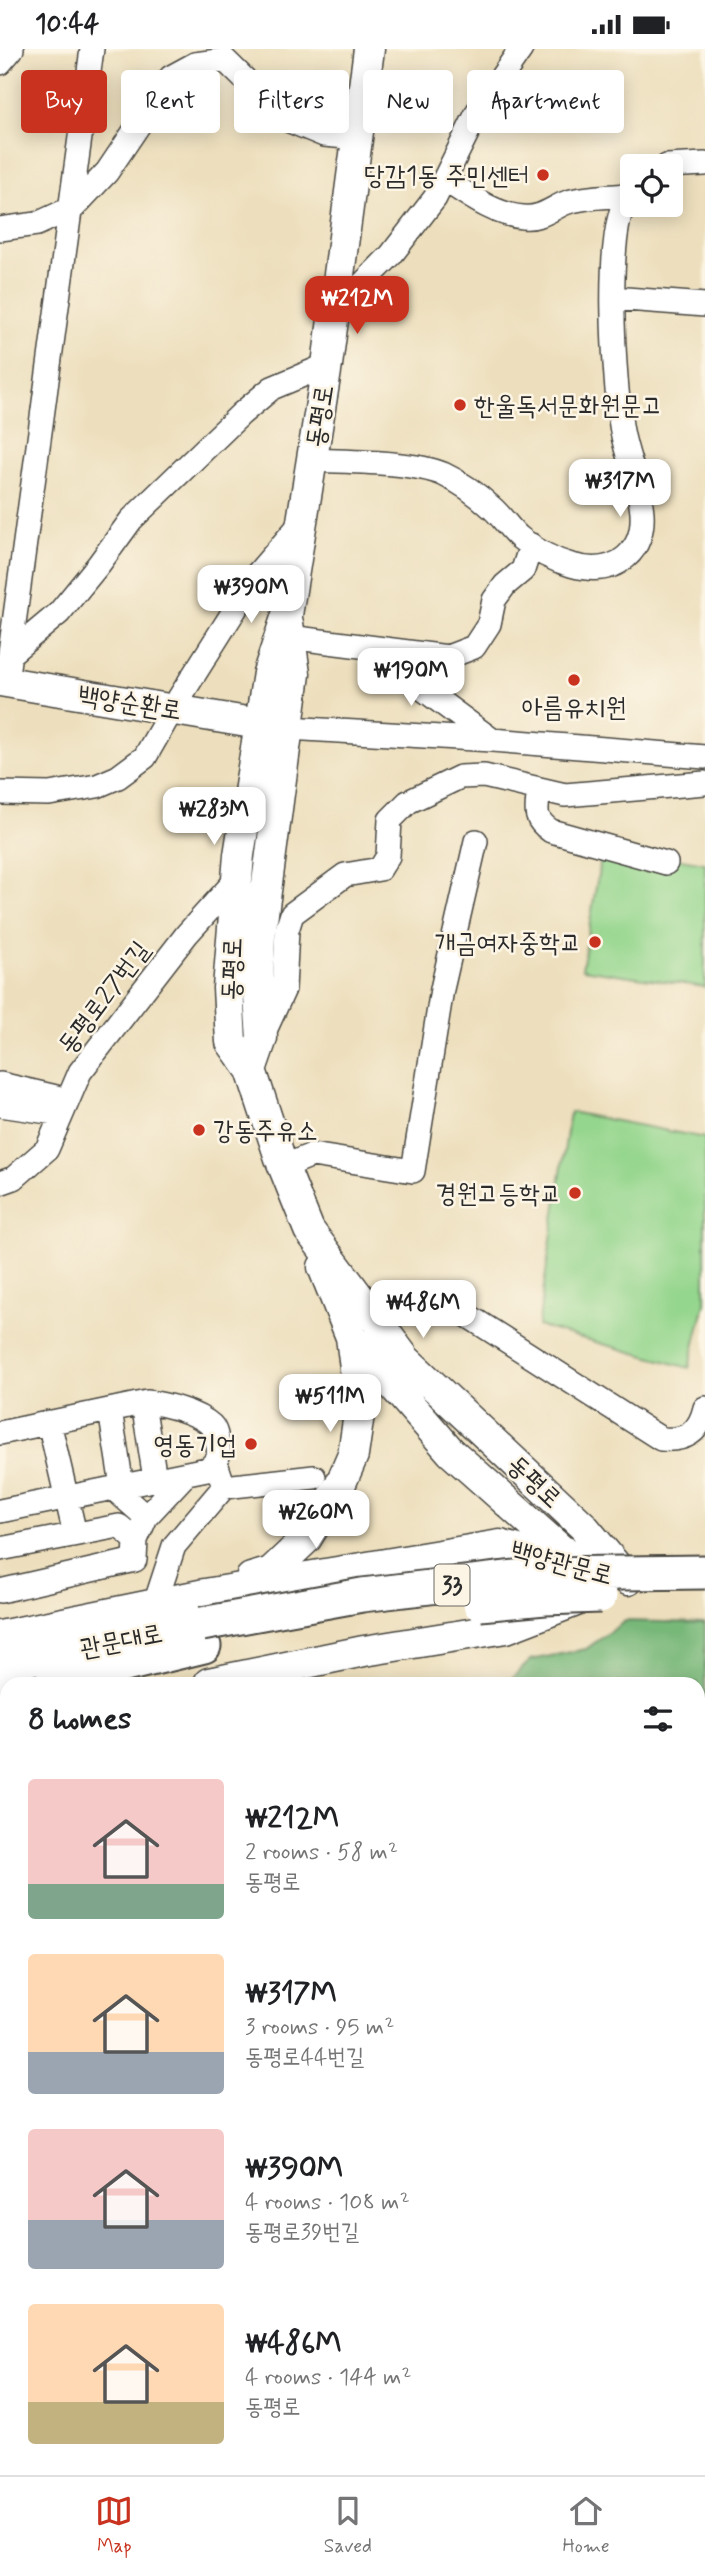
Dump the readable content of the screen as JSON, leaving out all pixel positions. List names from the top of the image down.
{
  "streets": {
    "highway": ["33", "관문대로"],
    "main road": ["동평로", "백양순환로", "백양관문로"],
    "street": ["동평로27번길"]
  },
  "crossings": [
    ["동평로", "백양순환로"],
    ["동평로", "동평로27번길"],
    ["동평로", "백양관문로"],
    ["백양관문로", "33"],
    ["백양관문로", "관문대로"],
    ["33", "관문대로"]
  ],
  "places": [
    "당감1동 주민센터",
    "한울독서문화원문고",
    "아름유치원",
    "개금여자중학교",
    "강동주유소",
    "경원고등학교",
    "영동기업"
  ],
  "page": {
    "status": "10:44",
    "chip": [
      "Buy",
      "Rent",
      "Filters",
      "New",
      "Apartment"
    ],
    "price": [
      "₩212M",
      "₩317M",
      "₩390M",
      "₩190M",
      "₩283M",
      "₩486M",
      "₩511M",
      "₩260M"
    ],
    "heading": "8 homes",
    "list": [
      {
        "name": "₩212M",
        "note": "2 rooms · 58 m² · 동평로"
      },
      {
        "name": "₩317M",
        "note": "3 rooms · 95 m² · 동평로44번길"
      },
      {
        "name": "₩390M",
        "note": "4 rooms · 108 m² · 동평로39번길"
      },
      {
        "name": "₩486M",
        "note": "4 rooms · 144 m² · 동평로"
      }
    ],
    "tabs": ["Map", "Saved", "Home"]
  }
}
